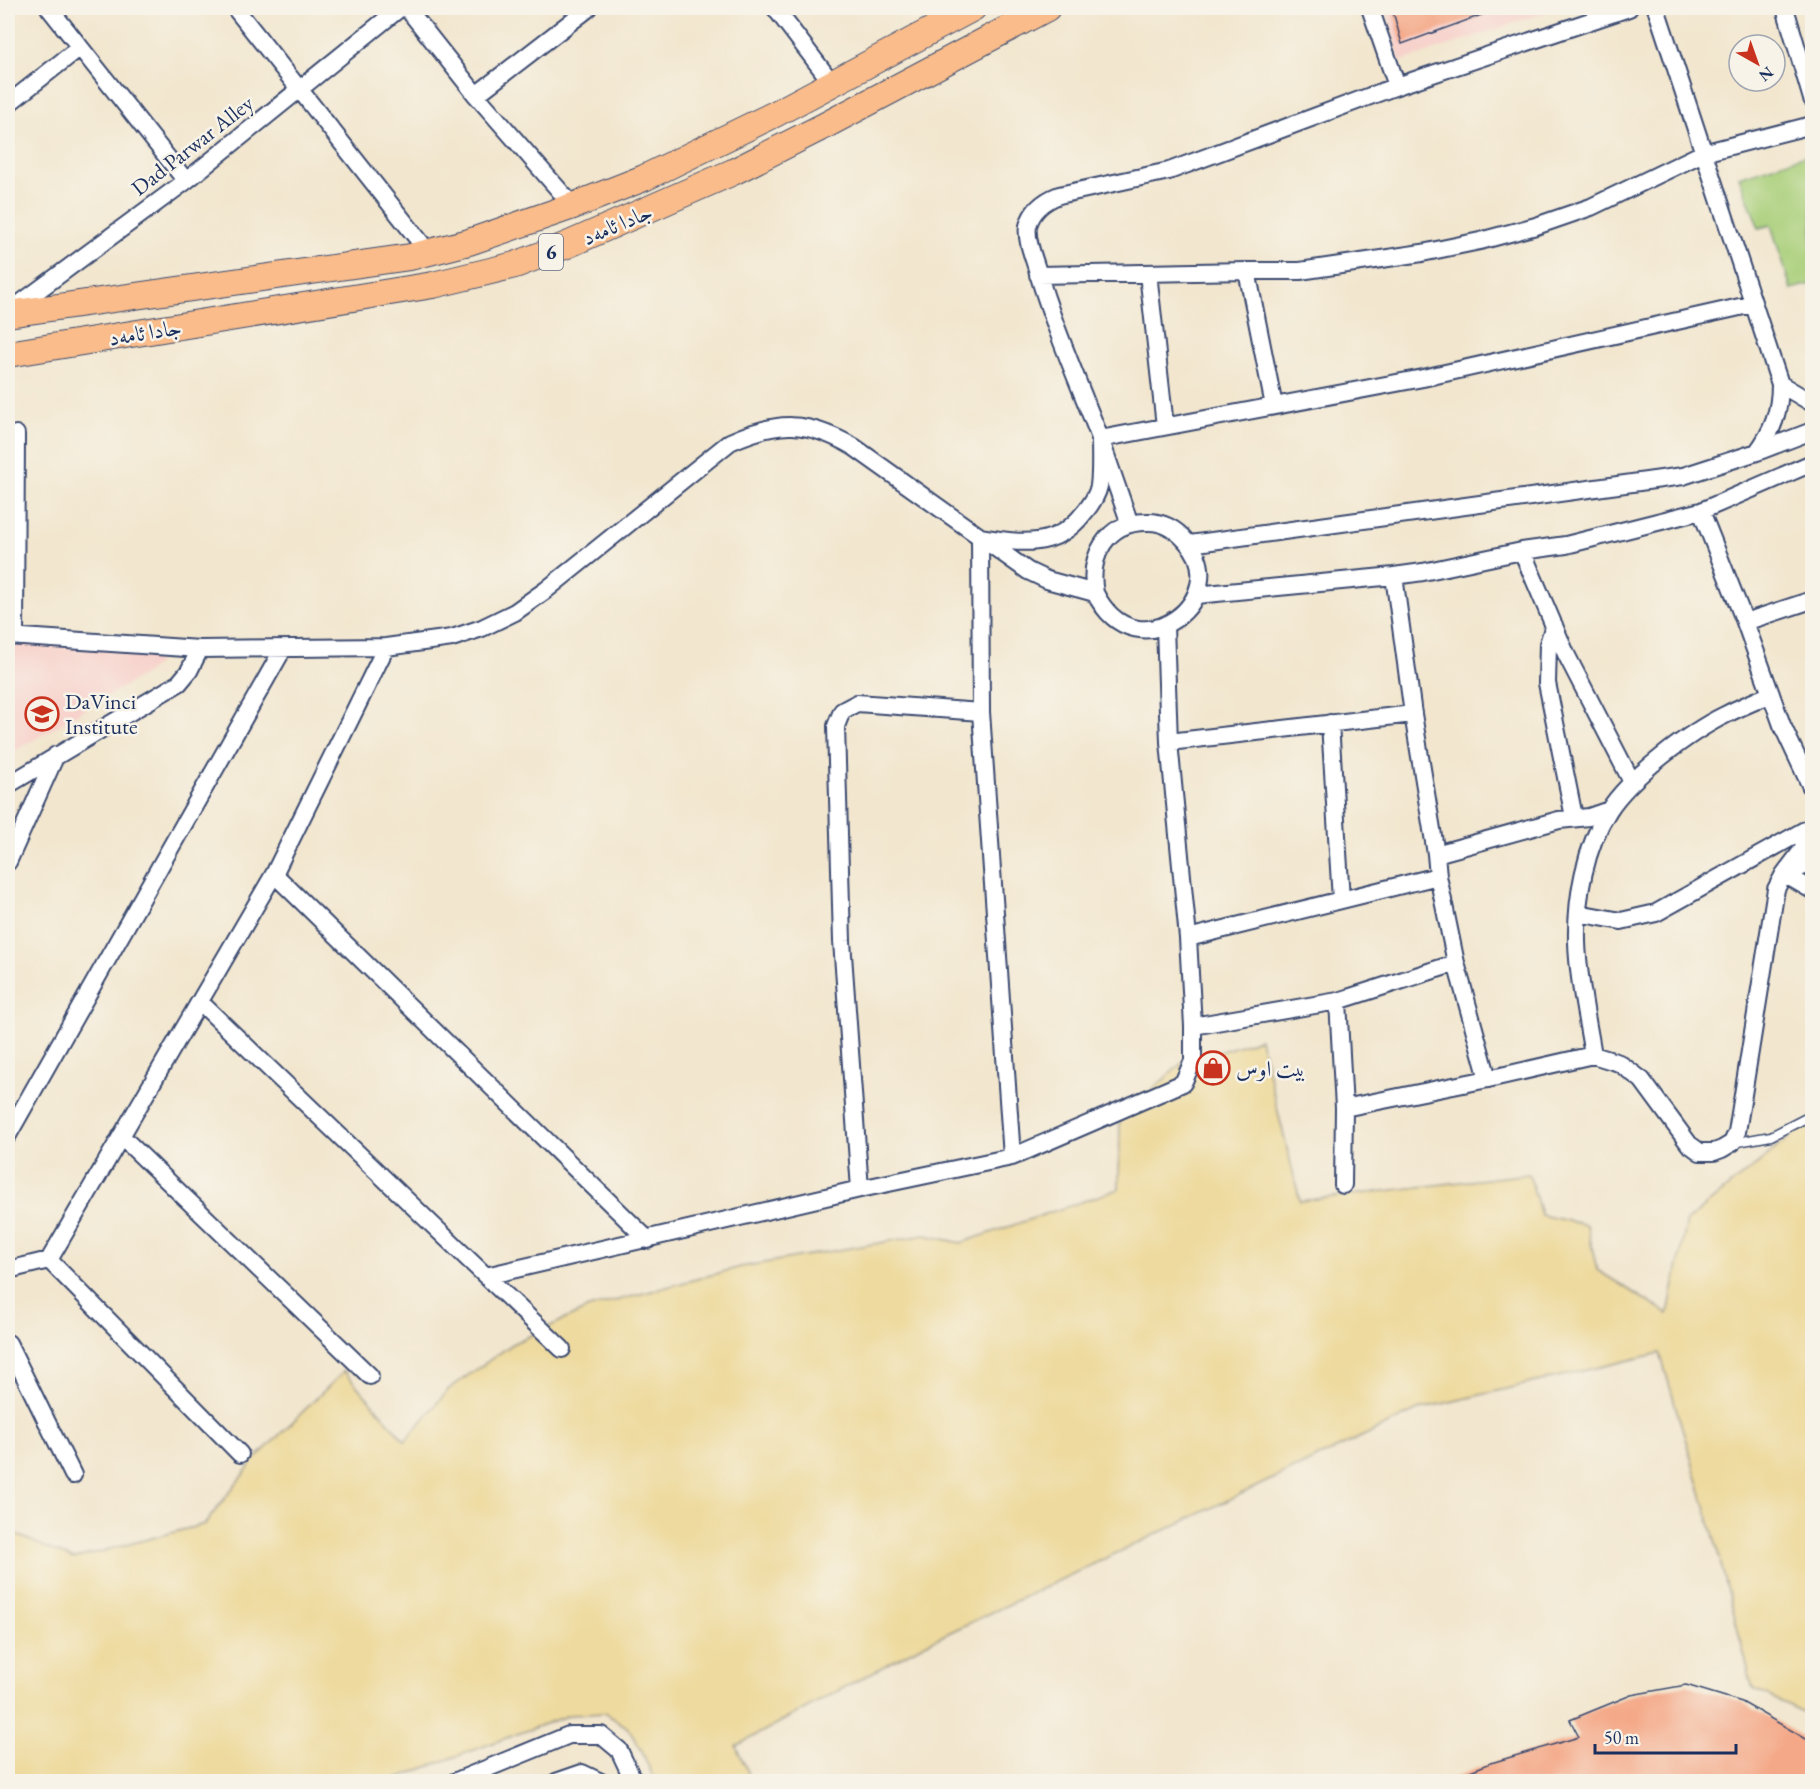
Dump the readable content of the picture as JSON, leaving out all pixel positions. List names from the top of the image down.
{
  "streets": {
    "main road": ["جادا ئامەد", "6"],
    "street": ["Dad Parwar Alley"]
  },
  "crossings": [
    ["Dad Parwar Alley", "جادا ئامەد"]
  ],
  "places": {
    "school or university": ["DaVinci Institute"],
    "shop": ["بيت اوس"]
  },
  "scale_bar": "50 m",
  "north": "bottom right"
}
